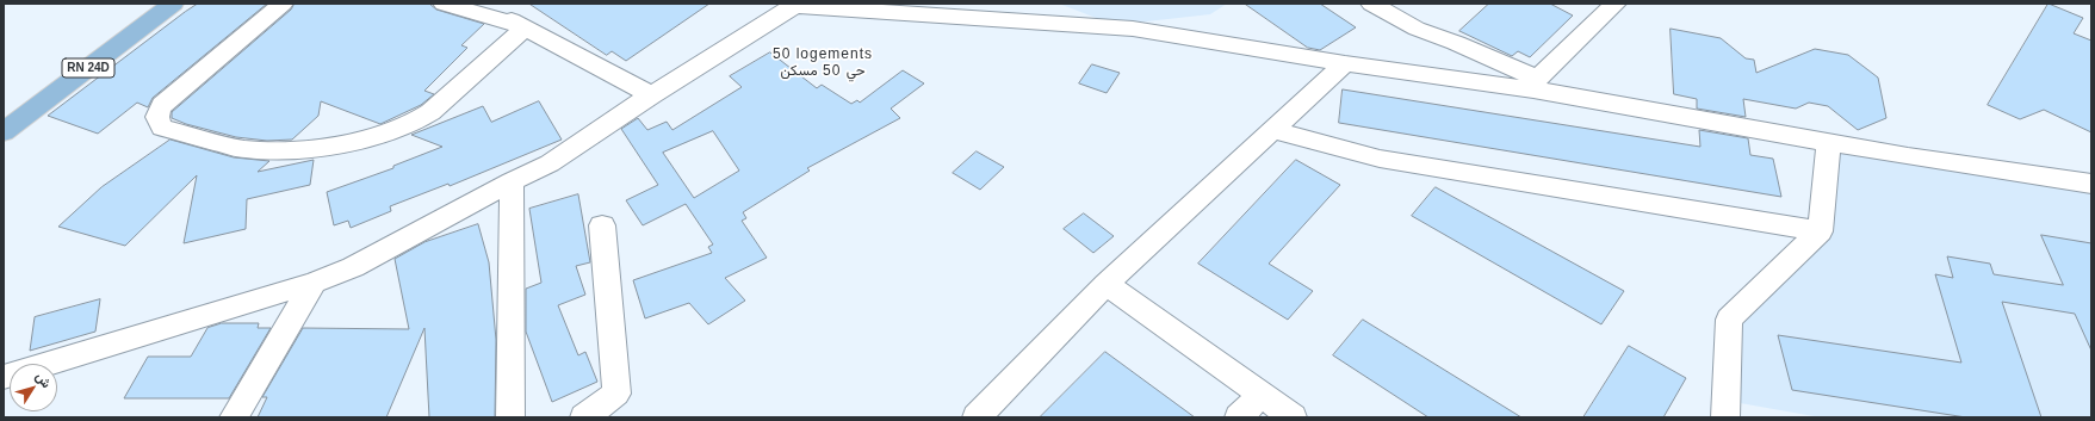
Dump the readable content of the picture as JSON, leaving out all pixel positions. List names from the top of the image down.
{
  "streets": {
    "main road": ["RN 24D"]
  },
  "districts": ["50 logements حي 50 مسكن"],
  "north": "top right"
}
